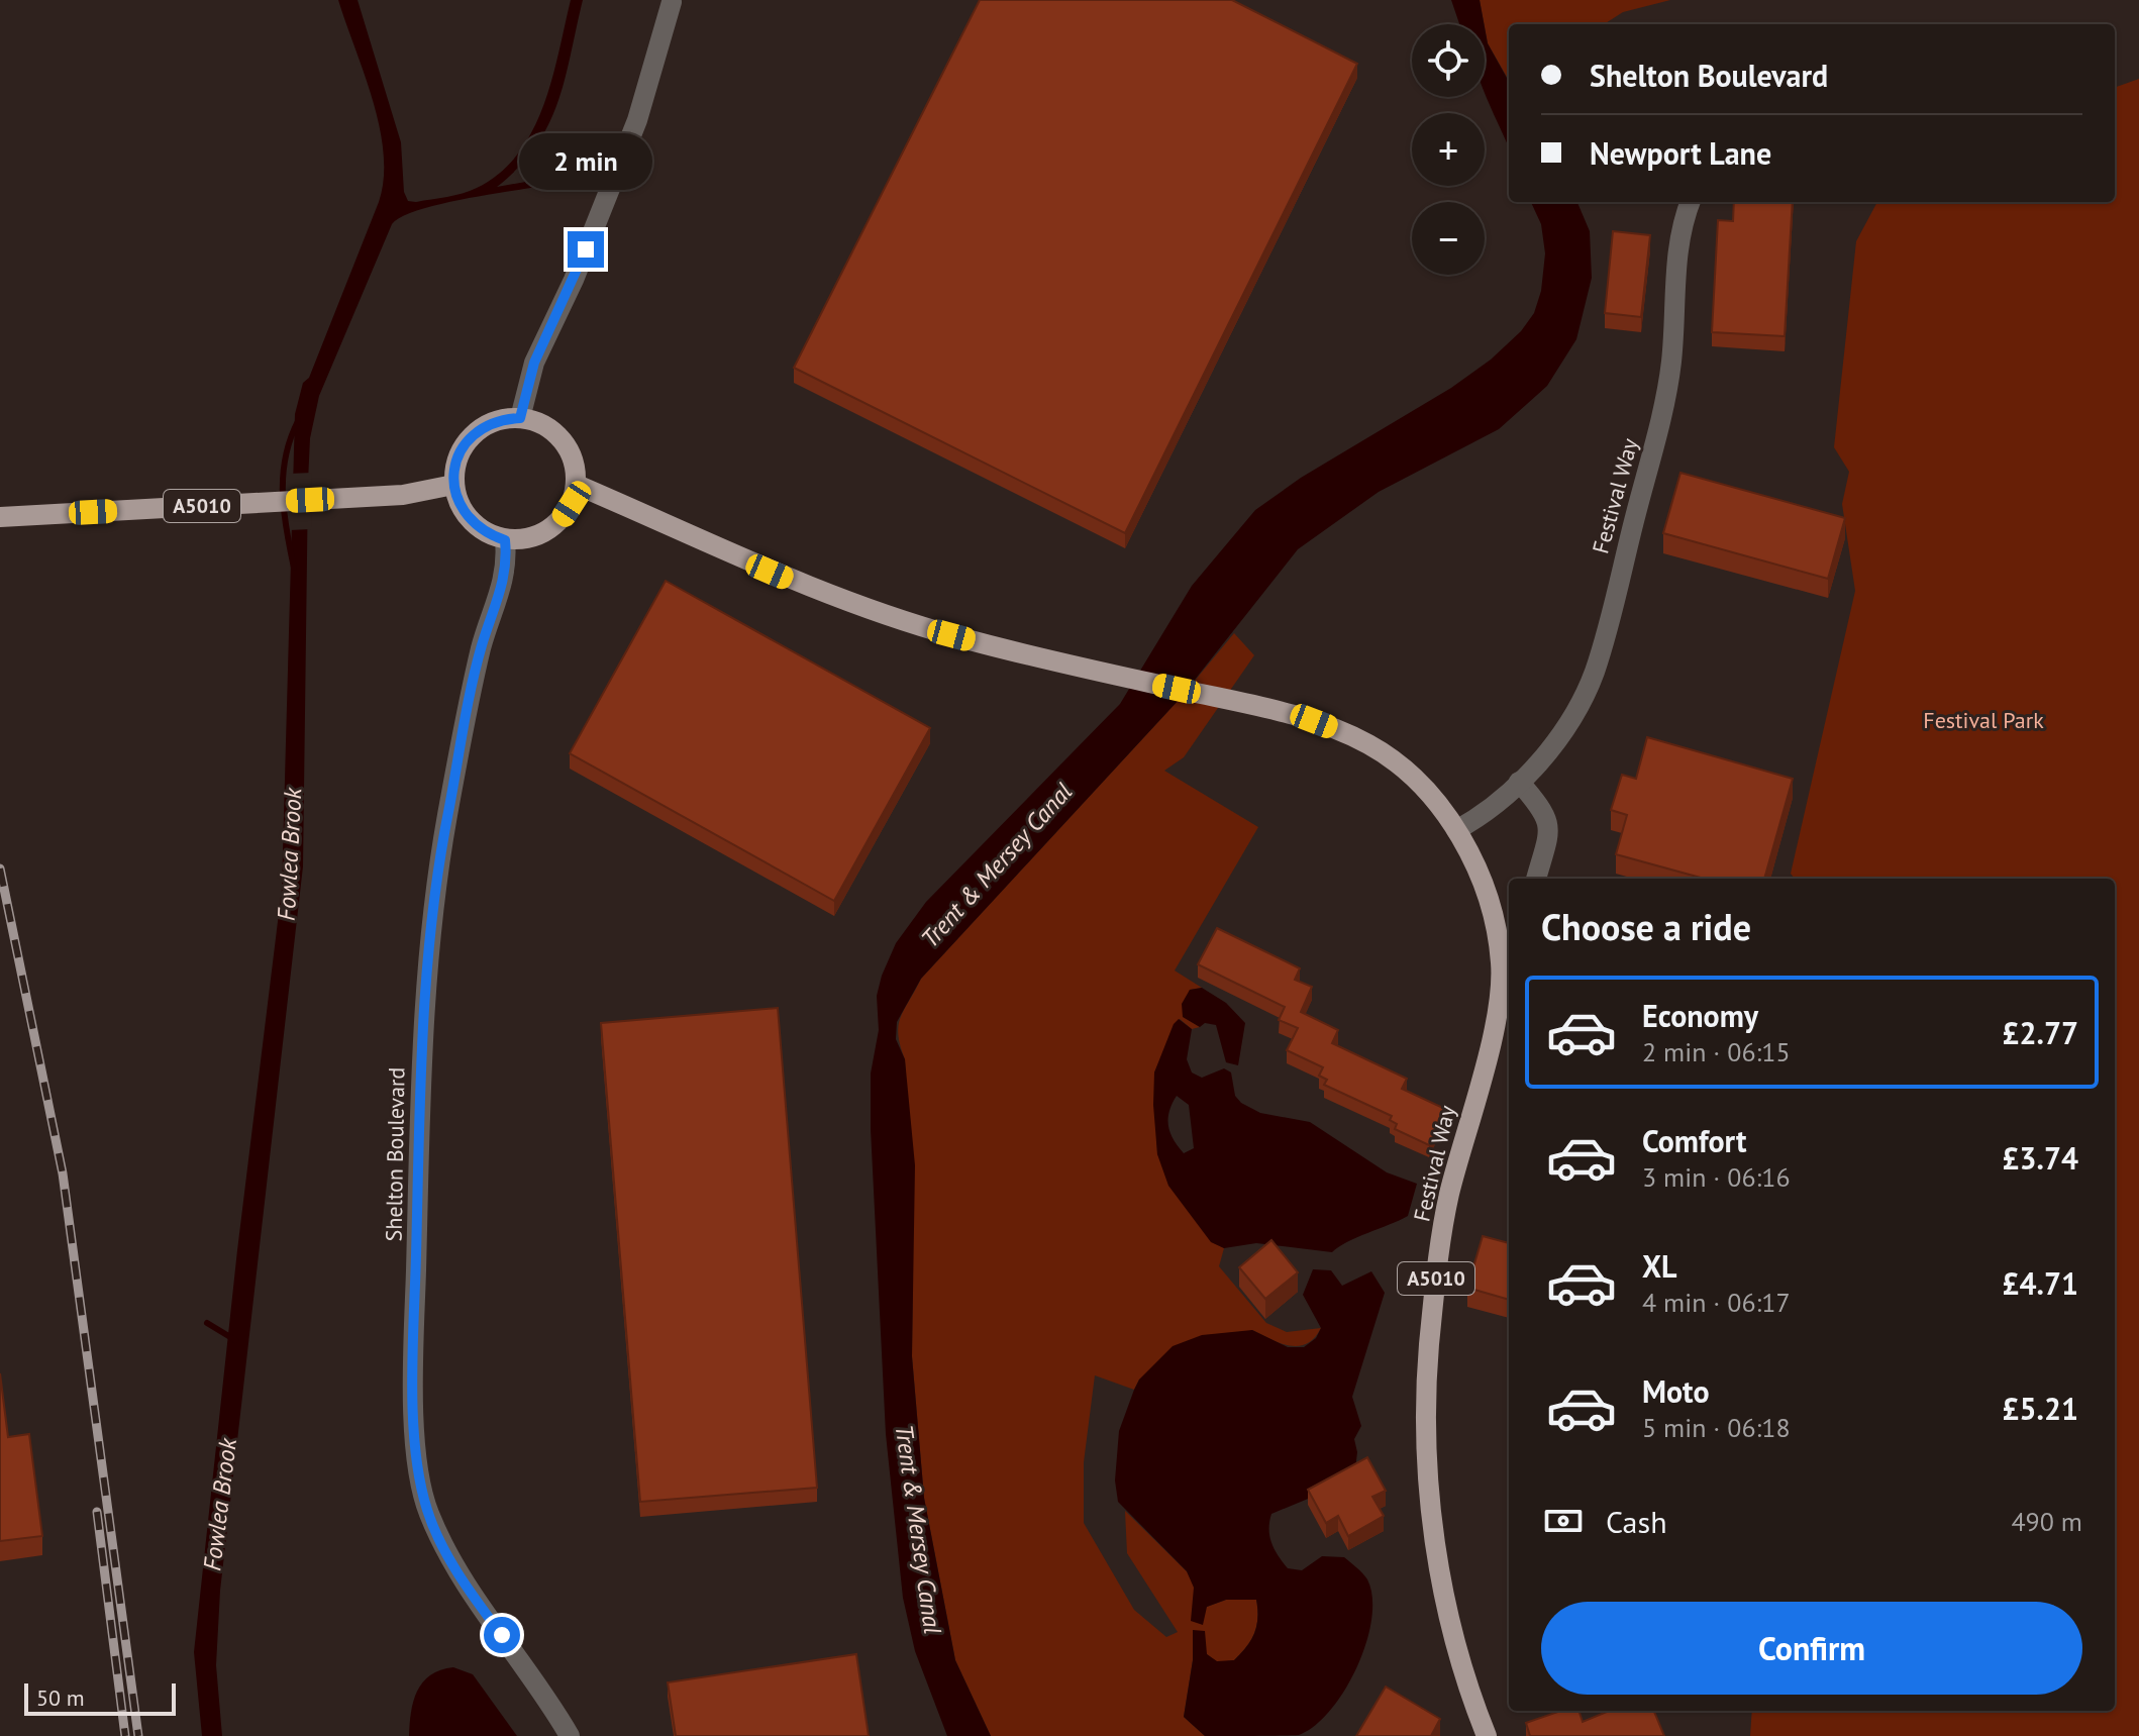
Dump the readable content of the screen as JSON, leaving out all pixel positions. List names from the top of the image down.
{
  "streets": {
    "main road": ["Festival Way", "A5010"],
    "street": ["Shelton Boulevard"]
  },
  "crossings": [
    ["Festival Way", "A5010"],
    ["A5010", "Shelton Boulevard"]
  ],
  "water": ["Fowlea Brook", "Trent & Mersey Canal"],
  "parks": ["Festival Park"],
  "scale_bar": "50 m",
  "page": {
    "map_buttons": ["+", "−"],
    "banner": ["Shelton Boulevard", "Newport Lane"],
    "bubble": "2 min",
    "heading": "Choose a ride",
    "list": [
      {
        "name": "Economy",
        "note": "2 min · 06:15",
        "value": "£2.77"
      },
      {
        "name": "Comfort",
        "note": "3 min · 06:16",
        "value": "£3.74"
      },
      {
        "name": "XL",
        "note": "4 min · 06:17",
        "value": "£4.71"
      },
      {
        "name": "Moto",
        "note": "5 min · 06:18",
        "value": "£5.21"
      }
    ],
    "pay": ["Cash", "490 m"],
    "buttons": "Confirm",
    "scale": "50 m"
  }
}
